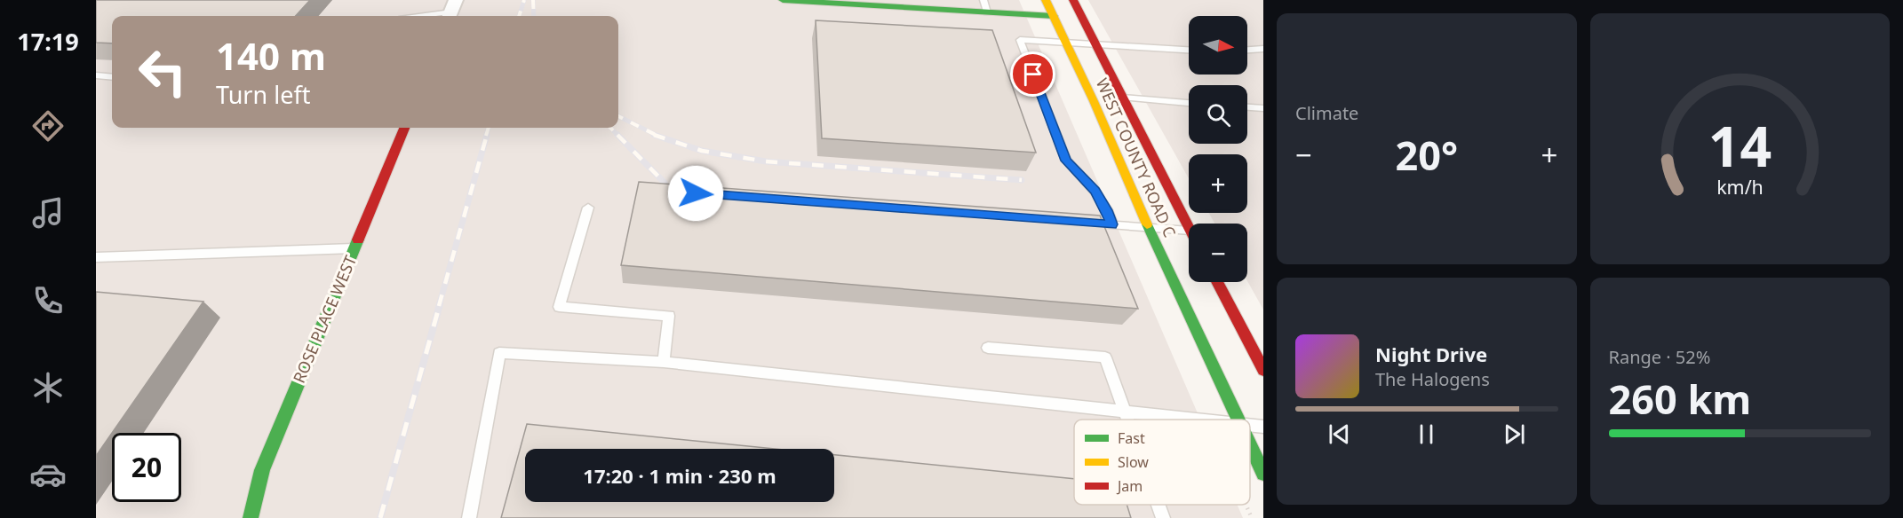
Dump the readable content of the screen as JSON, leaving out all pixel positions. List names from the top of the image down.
{
  "streets": {
    "main road": ["WEST COUNTY ROAD C", "ROSE PLACE WEST"]
  },
  "legend": ["Fast", "Slow", "Jam"],
  "north": "right",
  "page": {
    "tabs": "17:19",
    "tile": [
      "Climate",
      ["Range · 52%", "260 km"]
    ],
    "map_buttons": ["+", "−"],
    "turn": ["140 m", "Turn left"],
    "heat": ["−", "20°", "+"],
    "song": ["Night Drive", "The Halogens"],
    "limit": "20",
    "trip": "17:20 · 1 min · 230 m",
    "gauge": ["14", "km/h"]
  }
}
